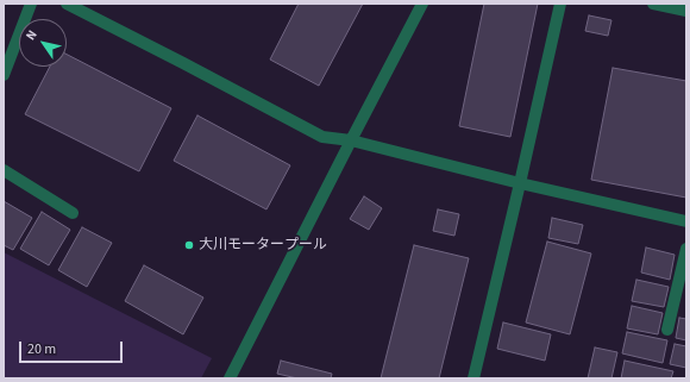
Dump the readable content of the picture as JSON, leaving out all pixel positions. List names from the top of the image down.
{
  "places": ["大川モータープール"],
  "scale_bar": "20 m",
  "north": "top left"
}
